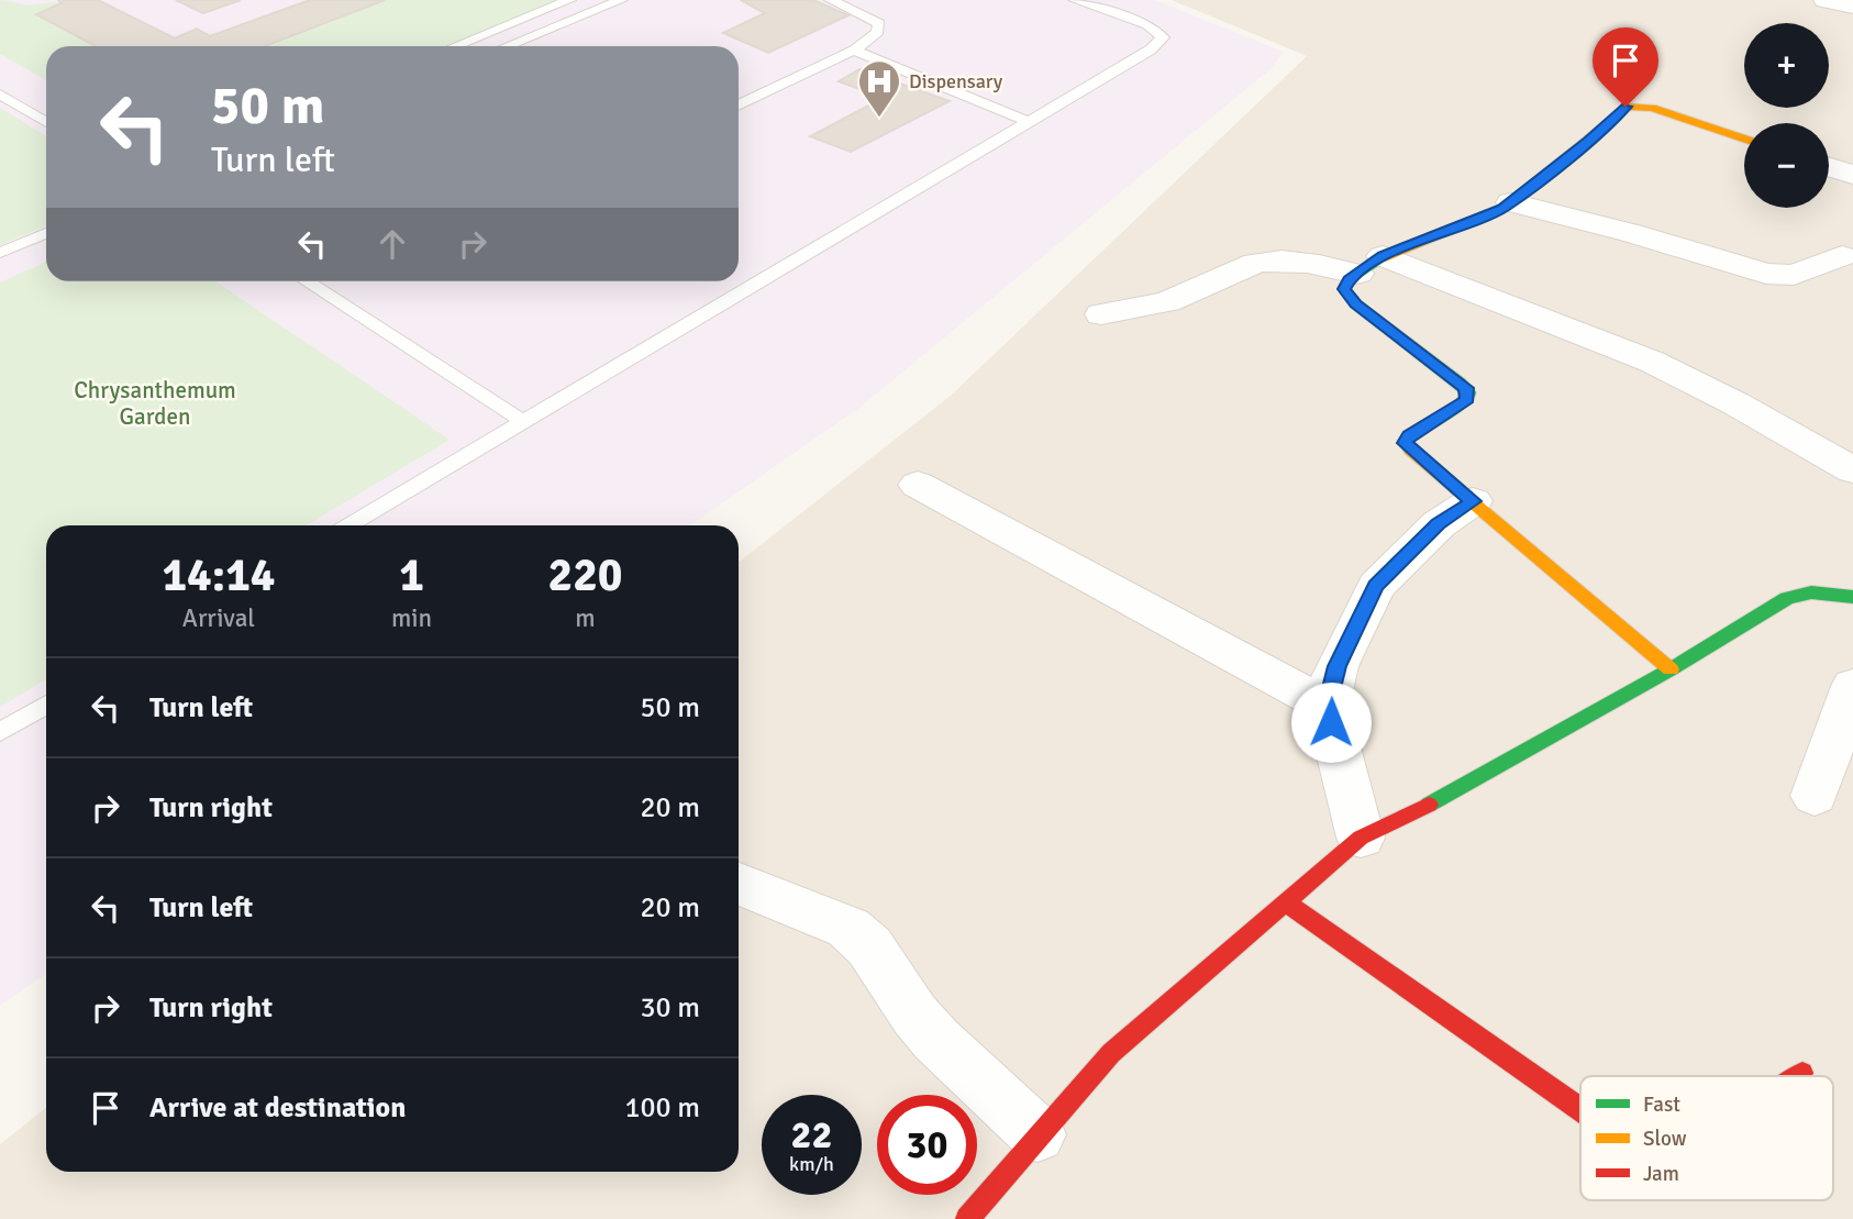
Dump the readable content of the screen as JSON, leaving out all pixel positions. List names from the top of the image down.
{
  "parks": ["Chrysanthemum Garden"],
  "places": {
    "hospital": ["Dispensary"]
  },
  "legend": ["Fast", "Slow", "Jam"],
  "page": {
    "map_buttons": ["+", "−"],
    "turn": ["50 m", "Turn left"],
    "eta": [
      "14:14",
      "Arrival",
      "1",
      "min",
      "220",
      "m"
    ],
    "list": [
      {
        "name": "Turn left",
        "value": "50 m"
      },
      {
        "name": "Turn right",
        "value": "20 m"
      },
      {
        "name": "Turn left",
        "value": "20 m"
      },
      {
        "name": "Turn right",
        "value": "30 m"
      },
      {
        "name": "Arrive at destination",
        "value": "100 m"
      }
    ],
    "speed": "22 km/h",
    "limit": "30"
  }
}
